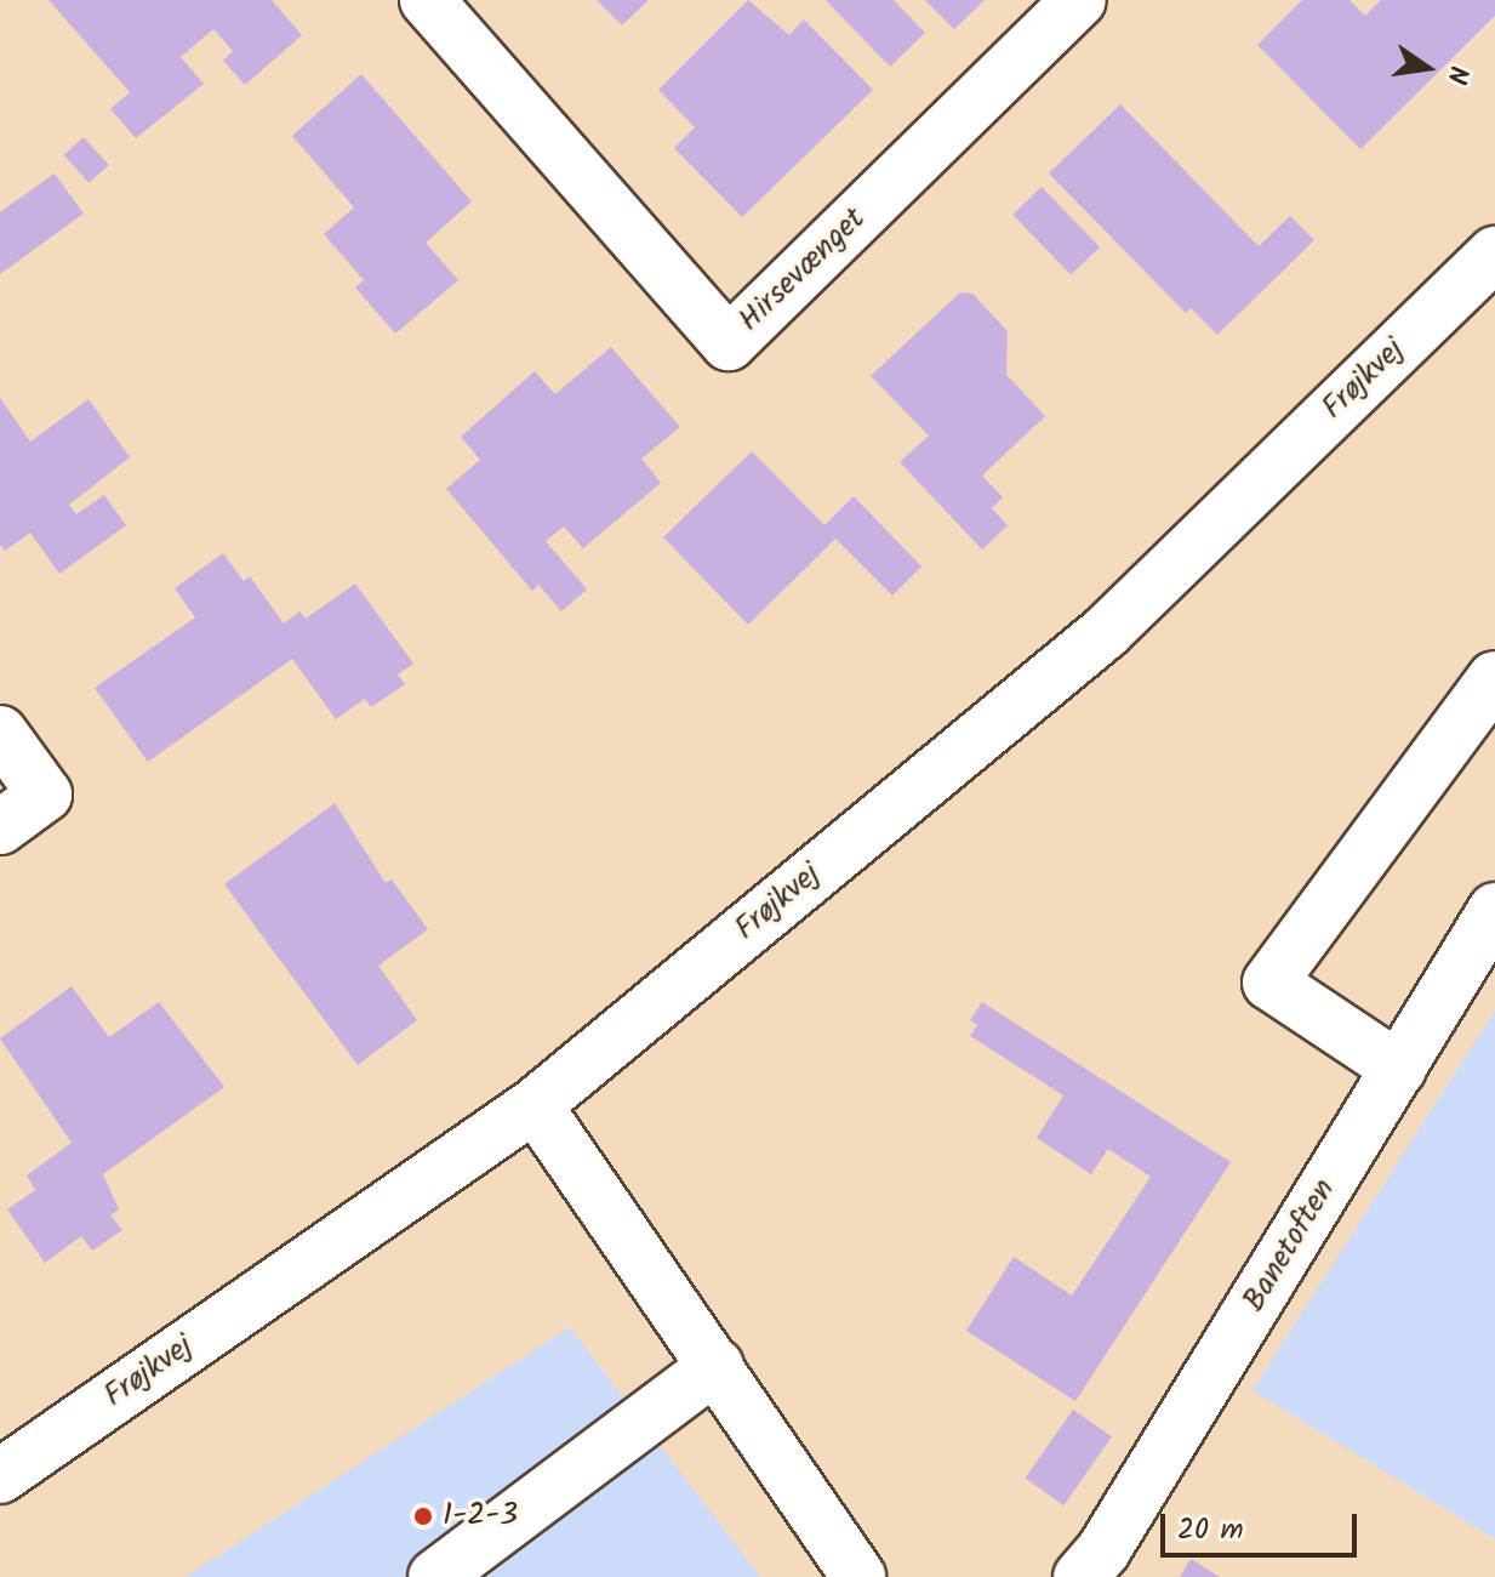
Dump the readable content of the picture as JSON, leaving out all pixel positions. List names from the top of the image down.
{
  "streets": {
    "street": ["Hirsevænget", "Frøjkvej", "Banetoften"]
  },
  "places": ["1-2-3"],
  "scale_bar": "20 m",
  "north": "right"
}
